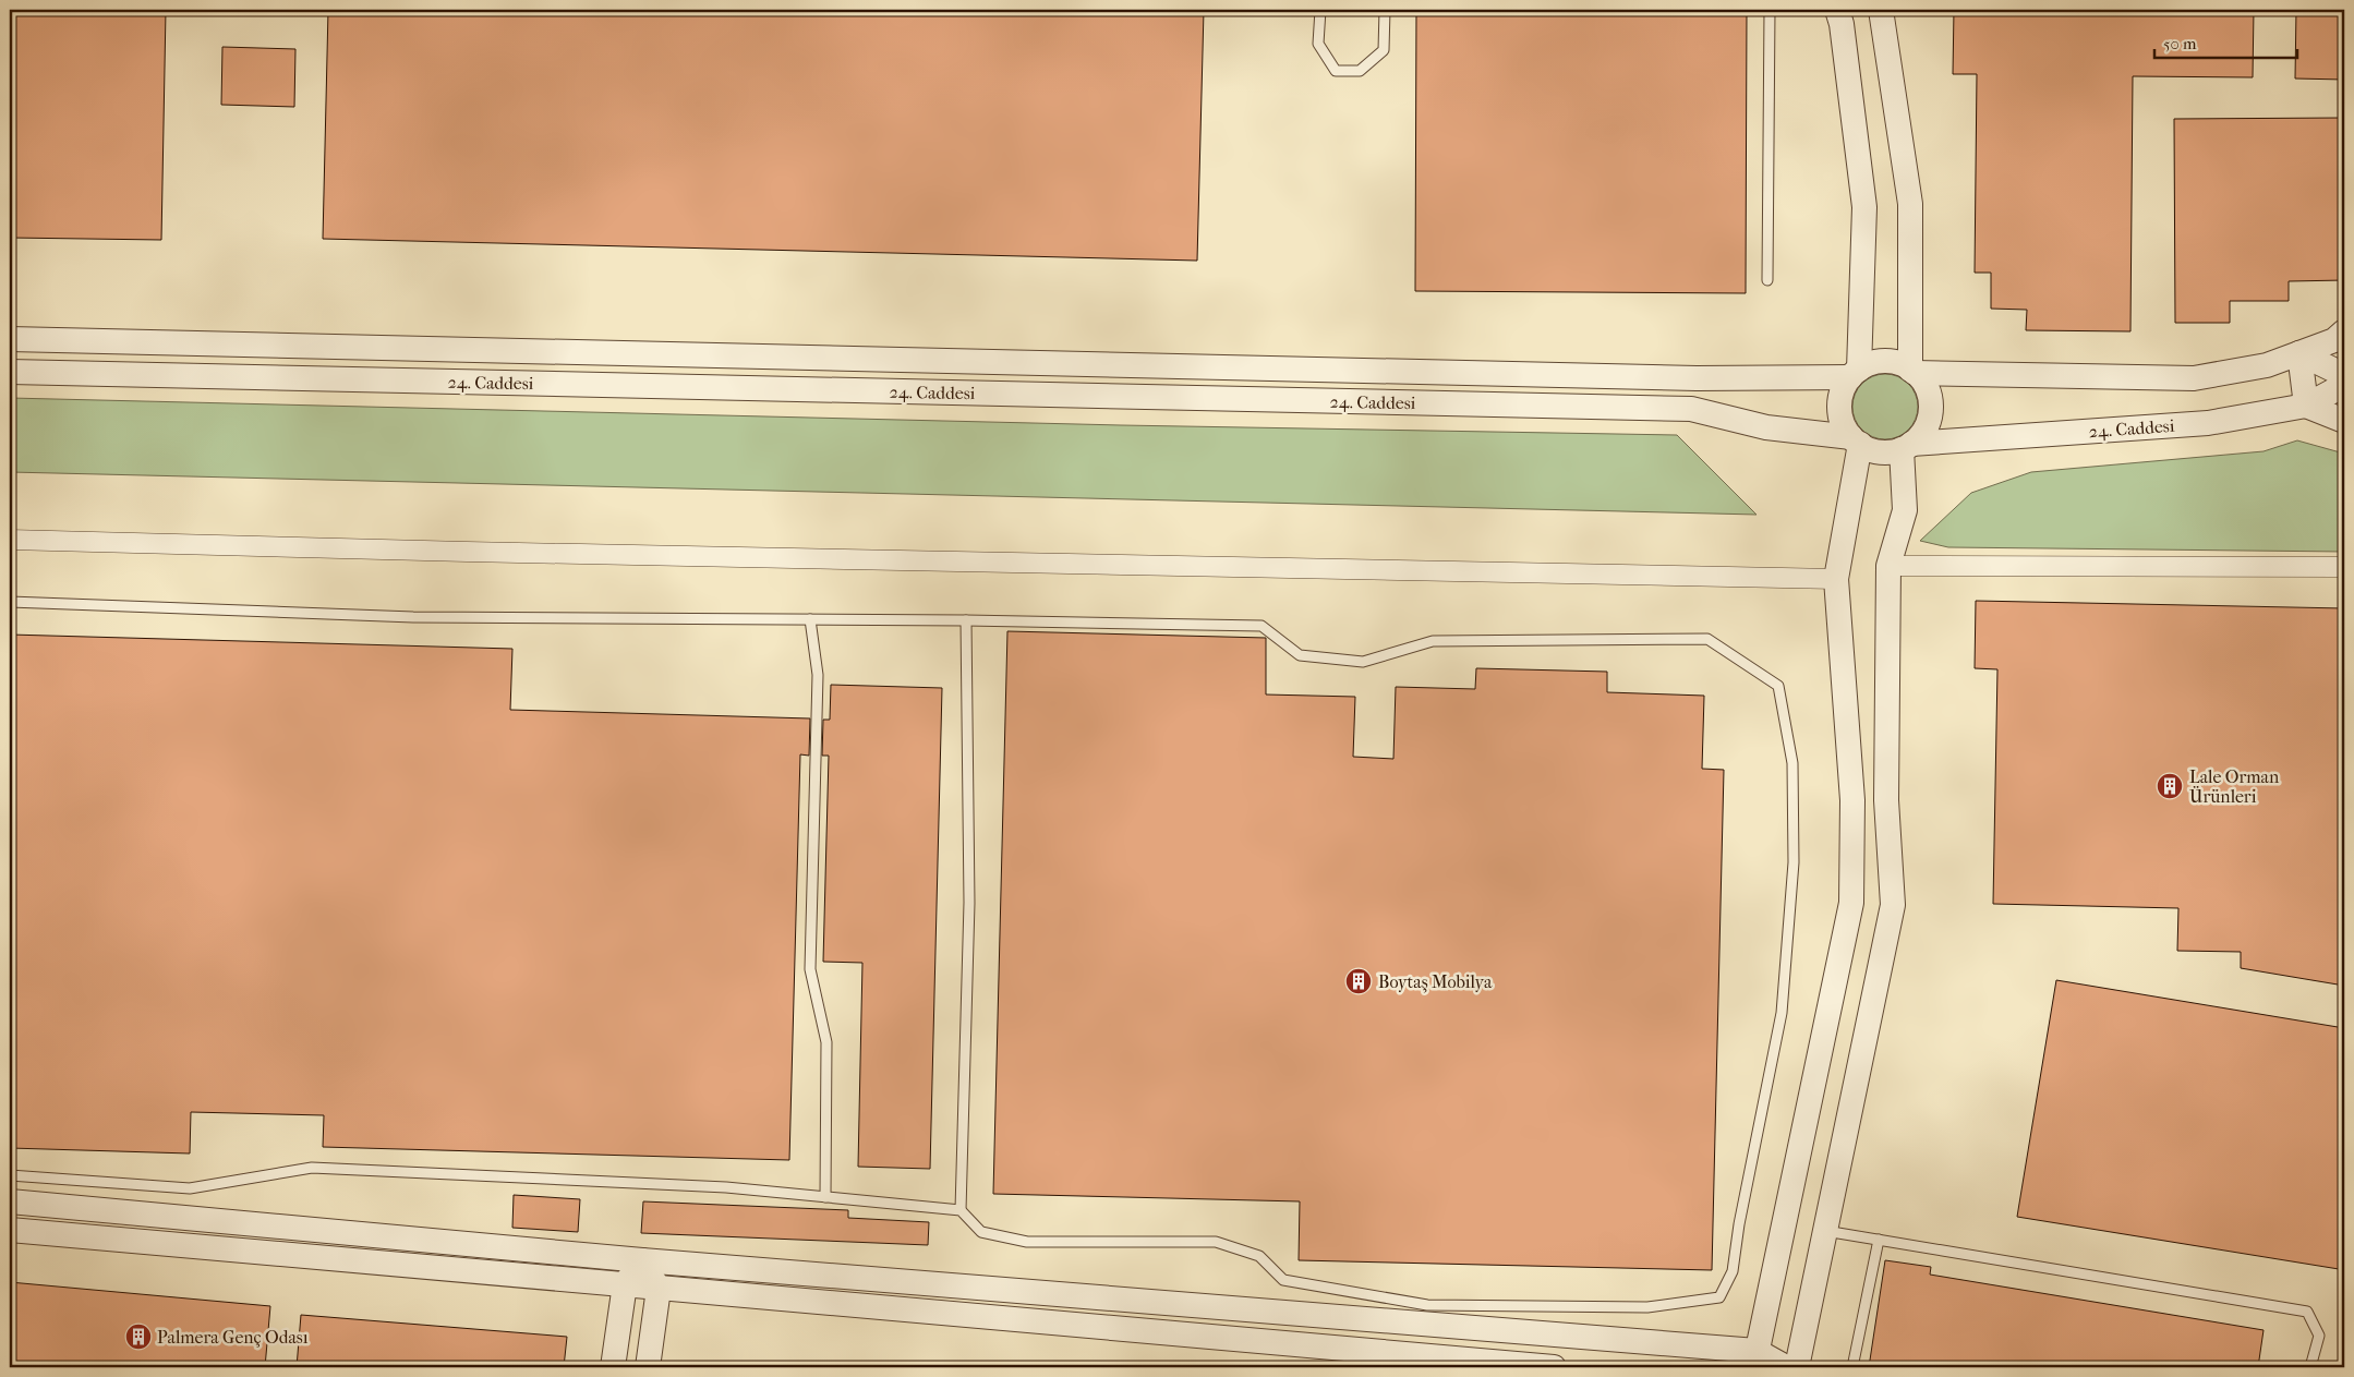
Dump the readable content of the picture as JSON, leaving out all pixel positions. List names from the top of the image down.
{
  "streets": {
    "street": ["24. Caddesi"]
  },
  "places": {
    "building": ["Lale Orman Ürünleri", "Boytaş Mobilya", "Palmera Genç Odası"]
  },
  "scale_bar": "50 m"
}
